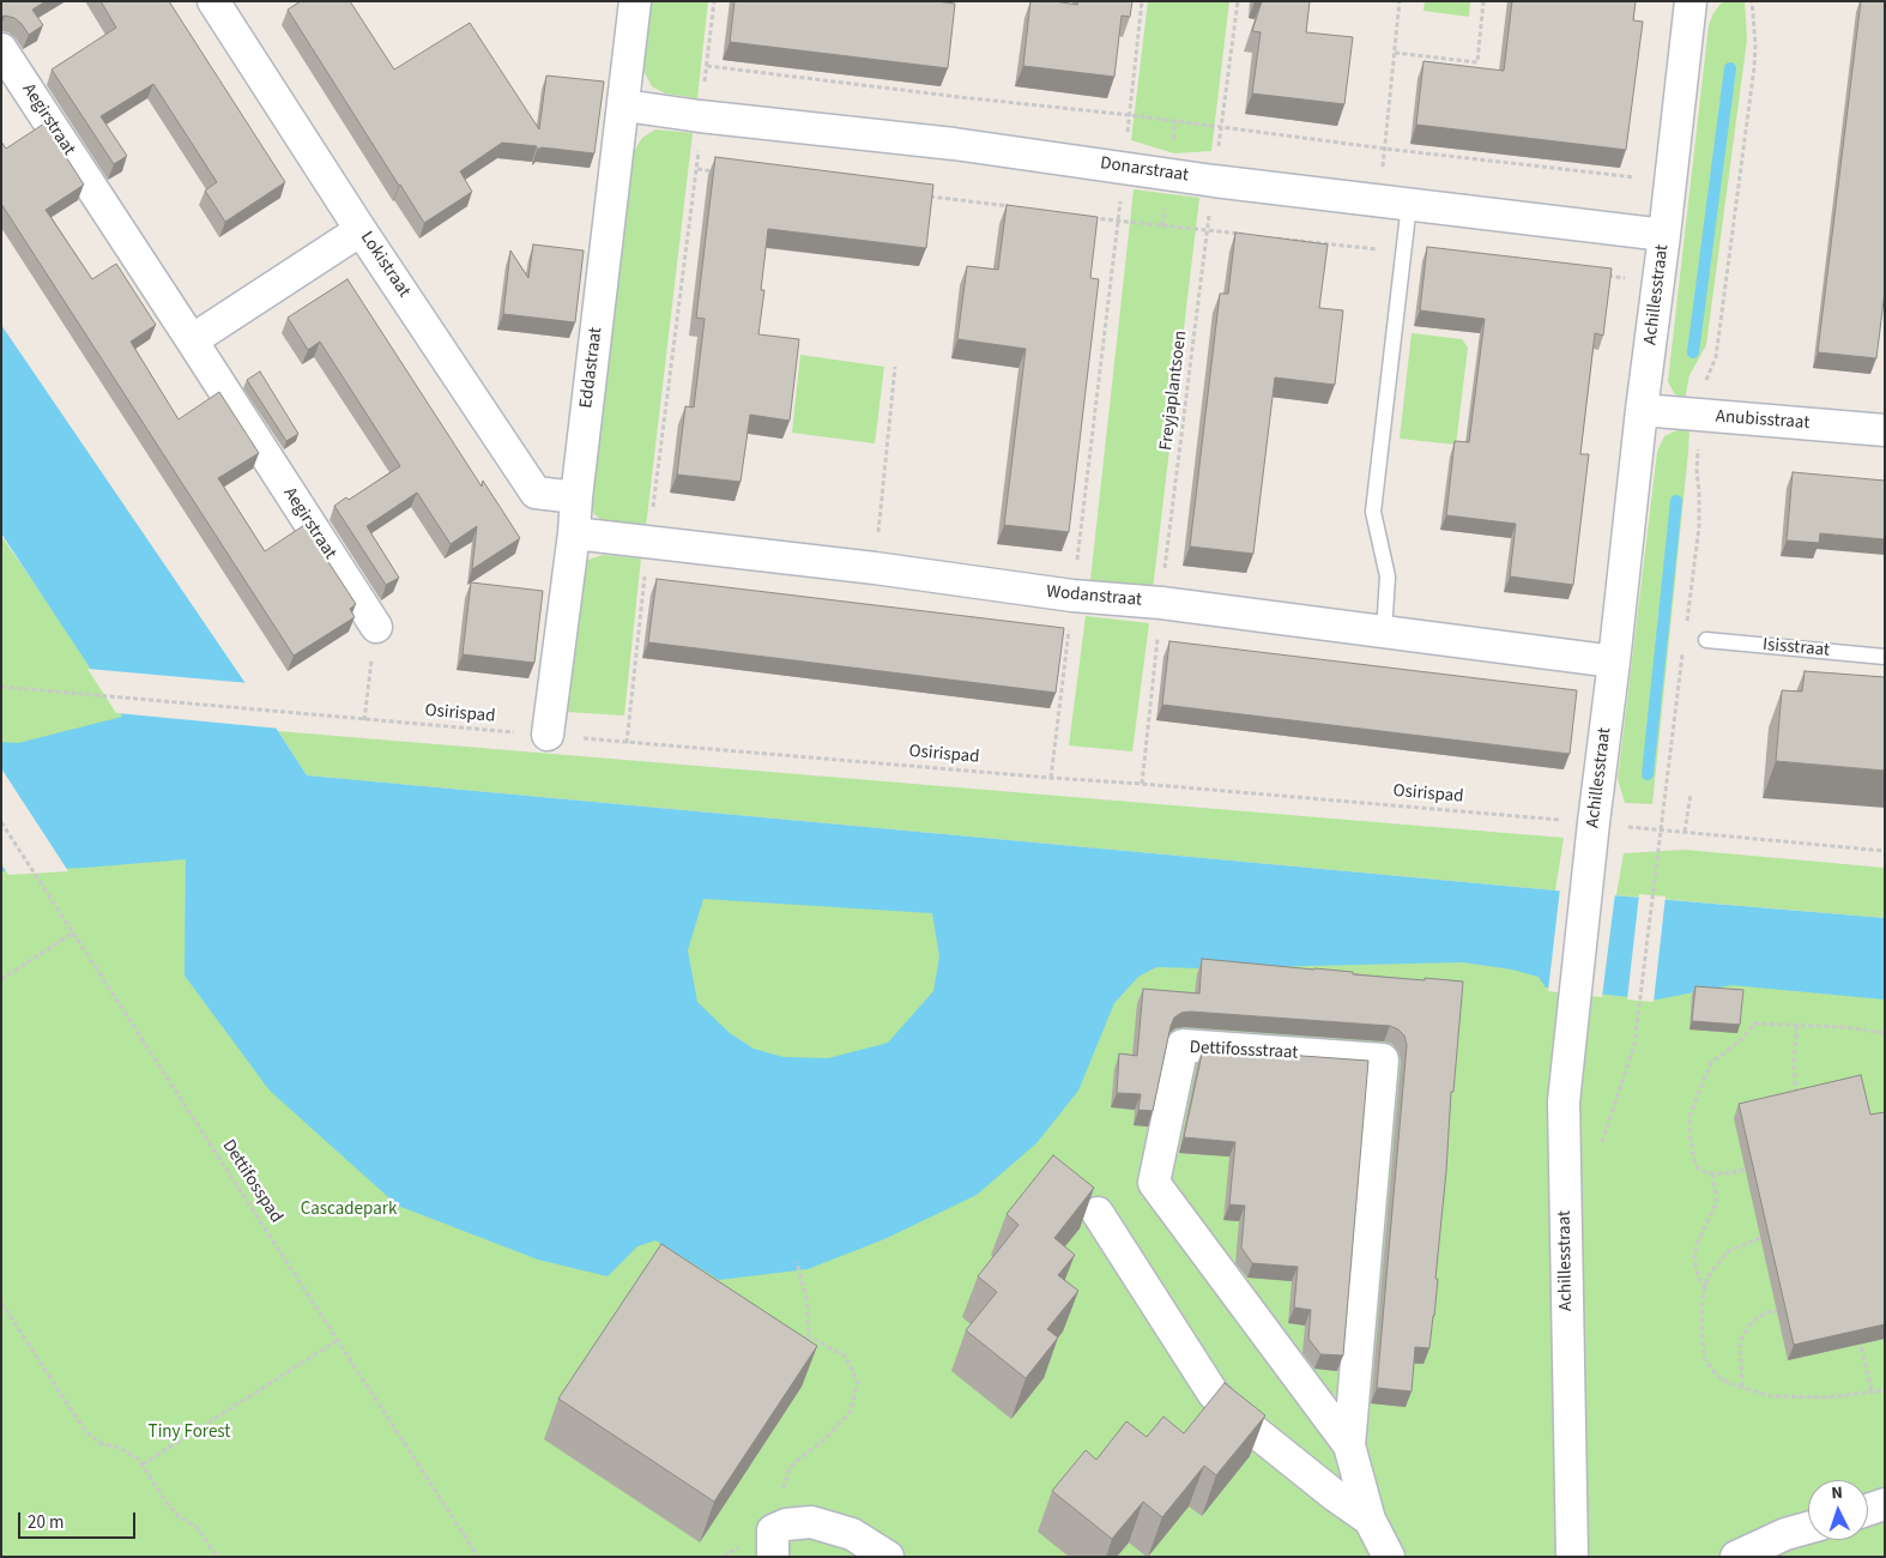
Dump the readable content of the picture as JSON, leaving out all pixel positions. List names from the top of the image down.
{
  "streets": {
    "street": [
      "Aegirstraat",
      "Donarstraat",
      "Lokistraat",
      "Achillesstraat",
      "Eddastraat",
      "Anubisstraat",
      "Wodanstraat",
      "Dettifossstraat"
    ],
    "lane": ["Isisstraat"],
    "path": ["Freyjaplantsoen", "Osirispad", "Dettifosspad"]
  },
  "crossings": [
    ["Donarstraat", "Achillesstraat"],
    ["Donarstraat", "Eddastraat"],
    ["Donarstraat", "Freyjaplantsoen"],
    ["Lokistraat", "Eddastraat"],
    ["Achillesstraat", "Anubisstraat"],
    ["Achillesstraat", "Wodanstraat"],
    ["Achillesstraat", "Osirispad"],
    ["Eddastraat", "Wodanstraat"],
    ["Eddastraat", "Osirispad"],
    ["Freyjaplantsoen", "Wodanstraat"],
    ["Freyjaplantsoen", "Osirispad"]
  ],
  "parks": ["Cascadepark", "Tiny Forest"],
  "scale_bar": "20 m",
  "north": "top"
}
